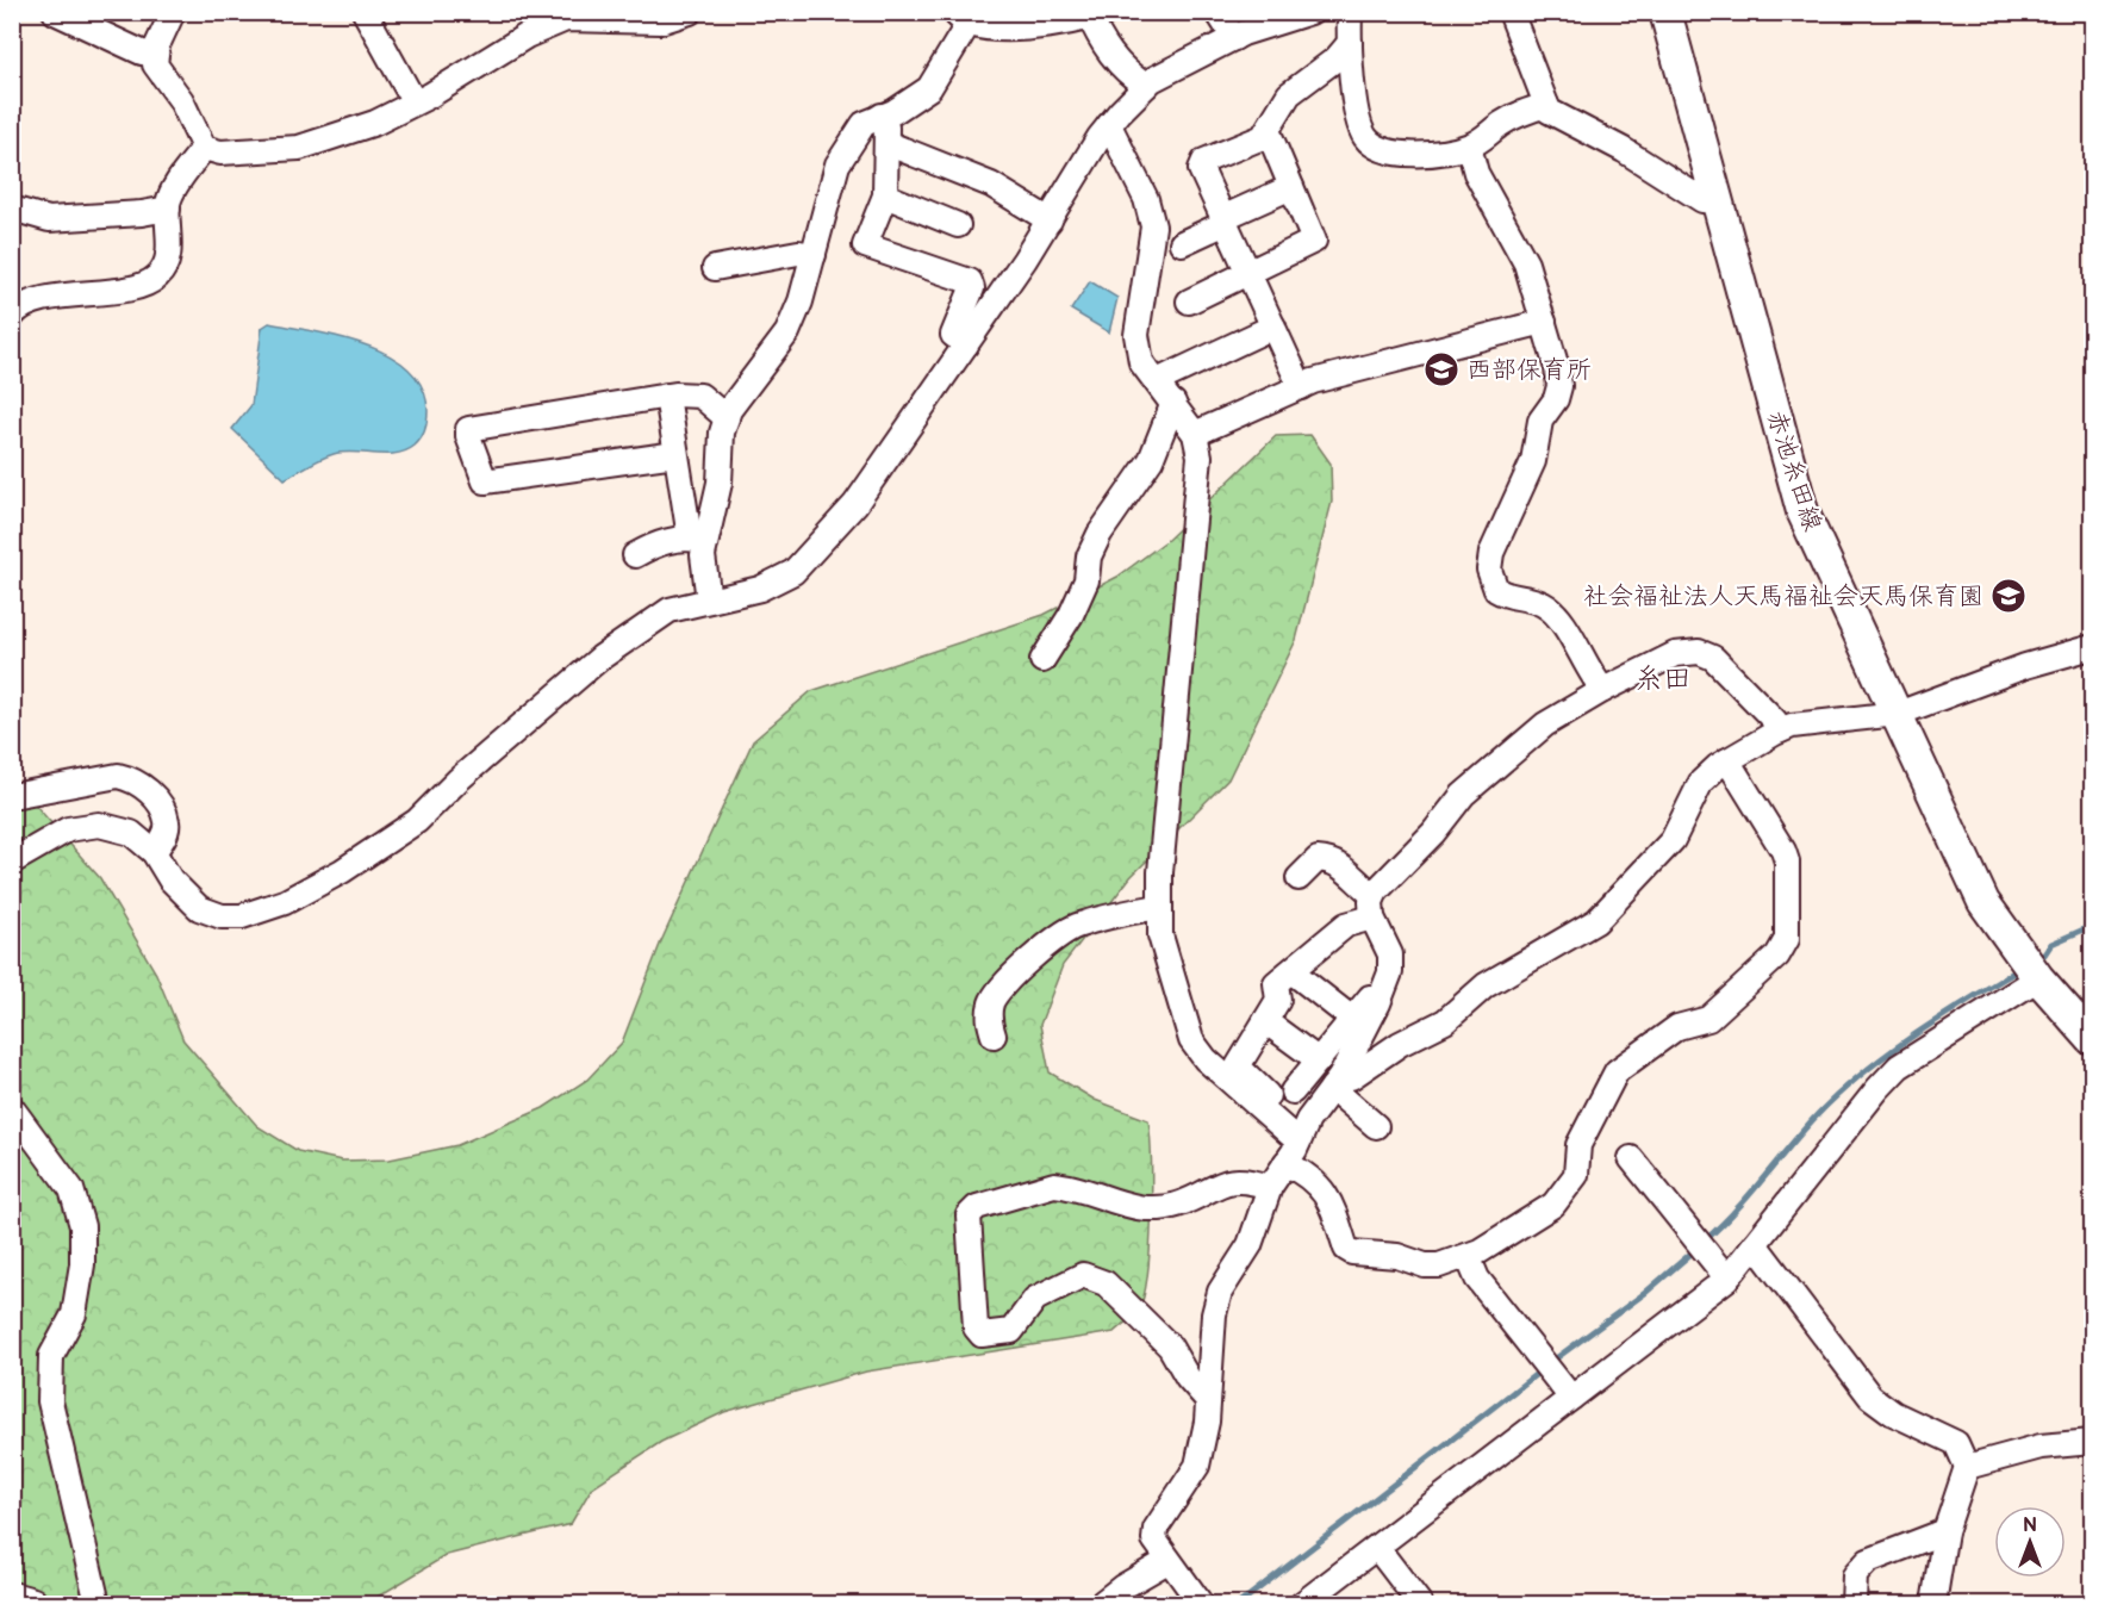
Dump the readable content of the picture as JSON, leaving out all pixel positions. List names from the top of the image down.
{
  "streets": {
    "main road": ["赤池糸田線"]
  },
  "districts": ["糸田"],
  "places": {
    "school or university": ["西部保育所", "社会福祉法人天馬福祉会天馬保育園"]
  },
  "north": "top"
}
